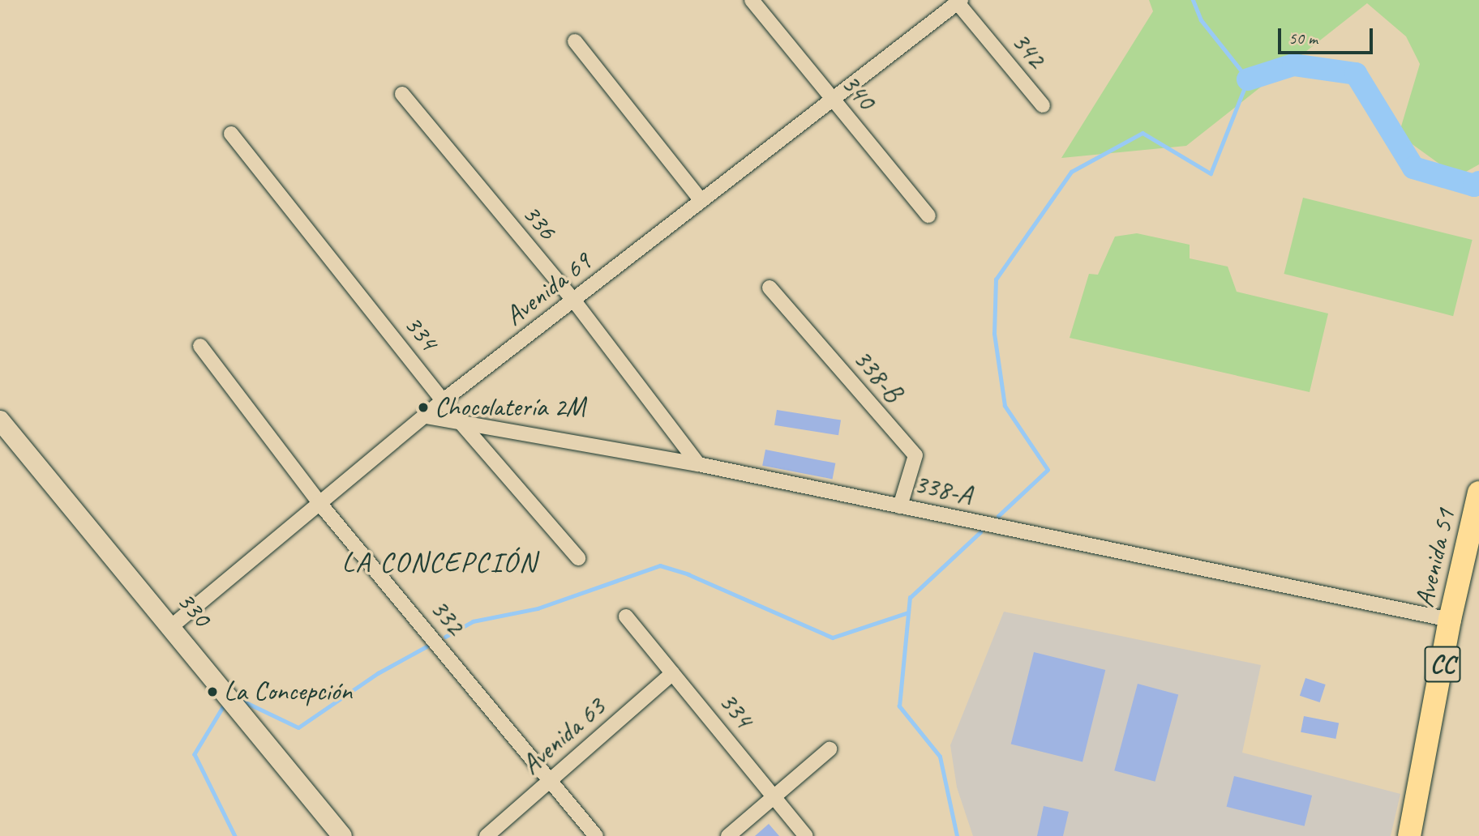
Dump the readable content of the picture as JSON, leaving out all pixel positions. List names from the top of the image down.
{
  "streets": {
    "main road": ["Avenida 51", "CC"],
    "street": [
      "342",
      "340",
      "336",
      "Avenida 69",
      "334",
      "338-B",
      "338-A",
      "330",
      "332",
      "Avenida 63"
    ]
  },
  "crossings": [
    ["342", "Avenida 69"],
    ["340", "Avenida 69"],
    ["336", "Avenida 69"],
    ["336", "338-A"],
    ["Avenida 69", "334"],
    ["Avenida 69", "338-A"],
    ["Avenida 69", "330"],
    ["Avenida 69", "332"],
    ["334", "338-A"],
    ["334", "Avenida 63"],
    ["338-B", "338-A"],
    ["338-A", "Avenida 51"],
    ["332", "Avenida 63"]
  ],
  "districts": ["LA CONCEPCIÓN"],
  "places": ["Chocolatería 2M", "La Concepción"],
  "scale_bar": "50 m"
}
